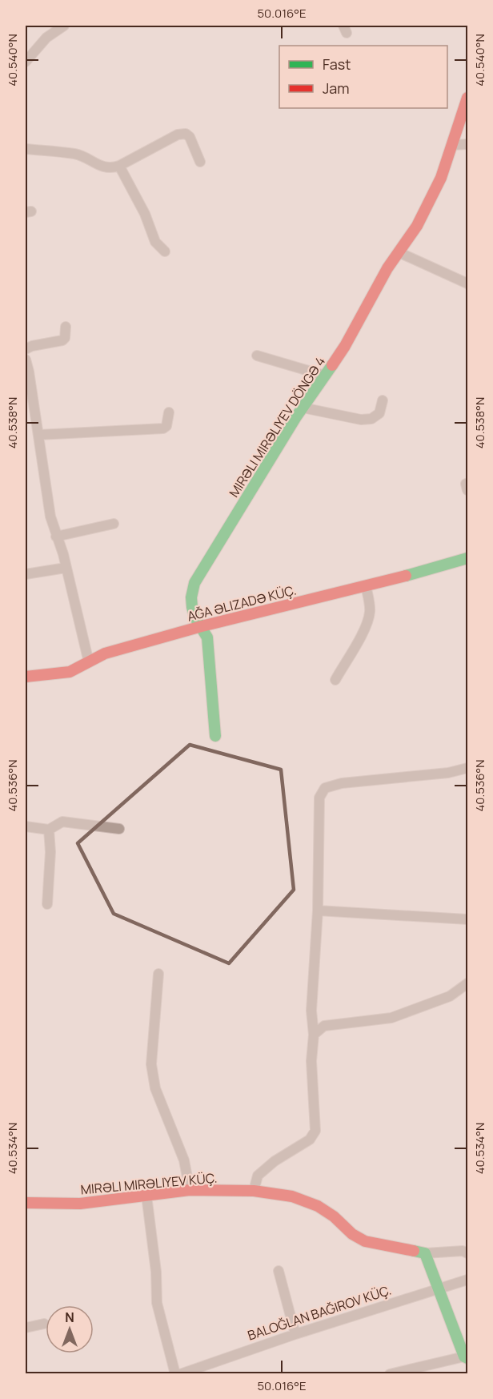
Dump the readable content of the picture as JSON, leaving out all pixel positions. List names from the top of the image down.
{
  "streets": {
    "street": ["MIRƏLI MIRƏLIYEV DÖNGƏ 4", "AĞA ƏLIZADƏ KÜÇ.", "MIRƏLI MIRƏLIYEV KÜÇ."]
  },
  "crossings": [
    ["MIRƏLI MIRƏLIYEV DÖNGƏ 4", "AĞA ƏLIZADƏ KÜÇ."]
  ],
  "legend": ["Fast", "Jam"],
  "north": "top",
  "coordinates": [
    "50.016°E",
    "40.540°N",
    "40.538°N",
    "40.536°N",
    "40.534°N"
  ]
}
